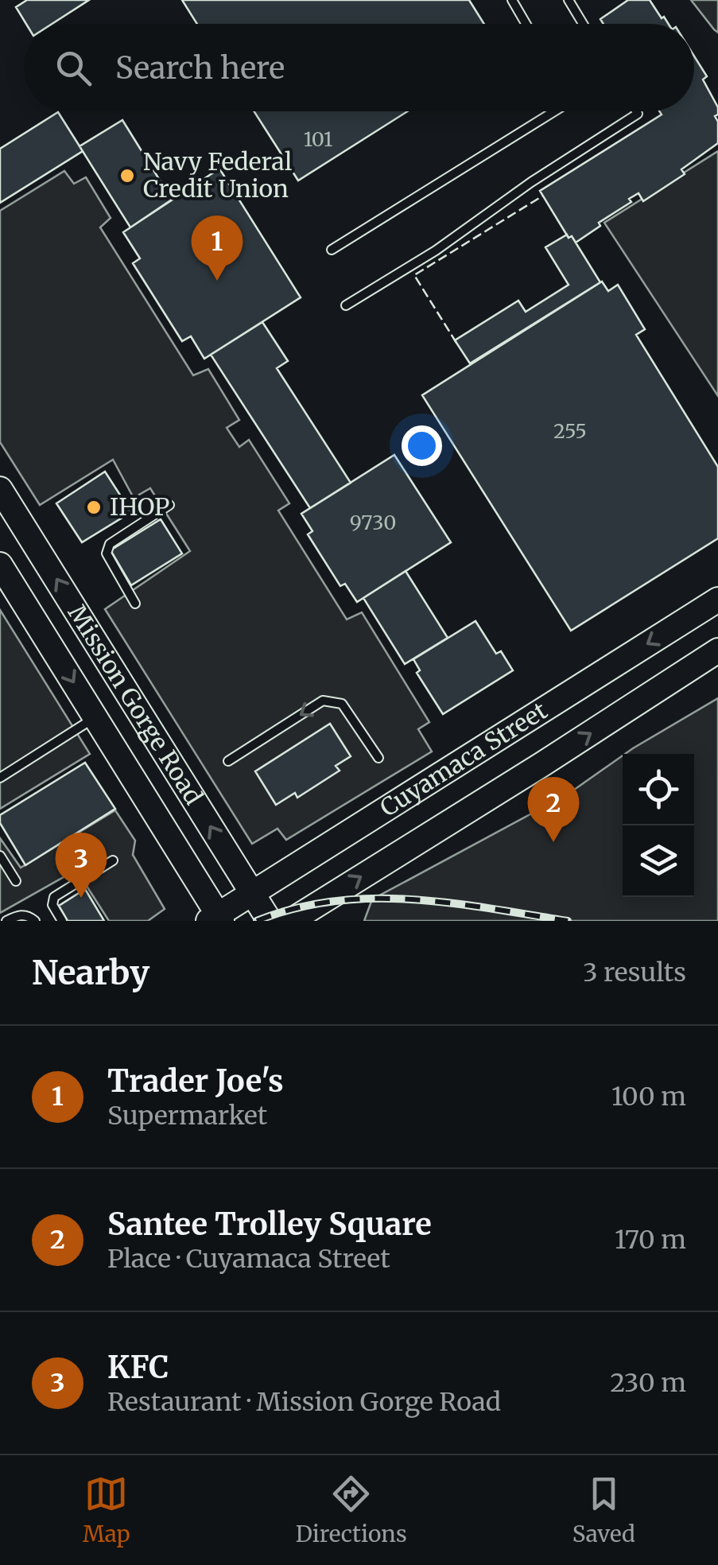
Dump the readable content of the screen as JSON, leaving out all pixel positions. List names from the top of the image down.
{
  "streets": {
    "main road": ["Mission Gorge Road", "Cuyamaca Street"]
  },
  "crossings": [
    ["Mission Gorge Road", "Cuyamaca Street"]
  ],
  "places": ["Navy Federal Credit Union", "IHOP"],
  "house_numbers": ["101", "255", "9730"],
  "page": {
    "search": "Search here",
    "pins": ["1", "2", "3"],
    "heading": ["Nearby", "3 results"],
    "list": [
      {
        "mark": "1",
        "name": "Trader Joe's",
        "note": "Supermarket",
        "value": "100 m"
      },
      {
        "mark": "2",
        "name": "Santee Trolley Square",
        "note": "Place · Cuyamaca Street",
        "value": "170 m"
      },
      {
        "mark": "3",
        "name": "KFC",
        "note": "Restaurant · Mission Gorge Road",
        "value": "230 m"
      }
    ],
    "nav": ["Map", "Directions", "Saved"]
  }
}
